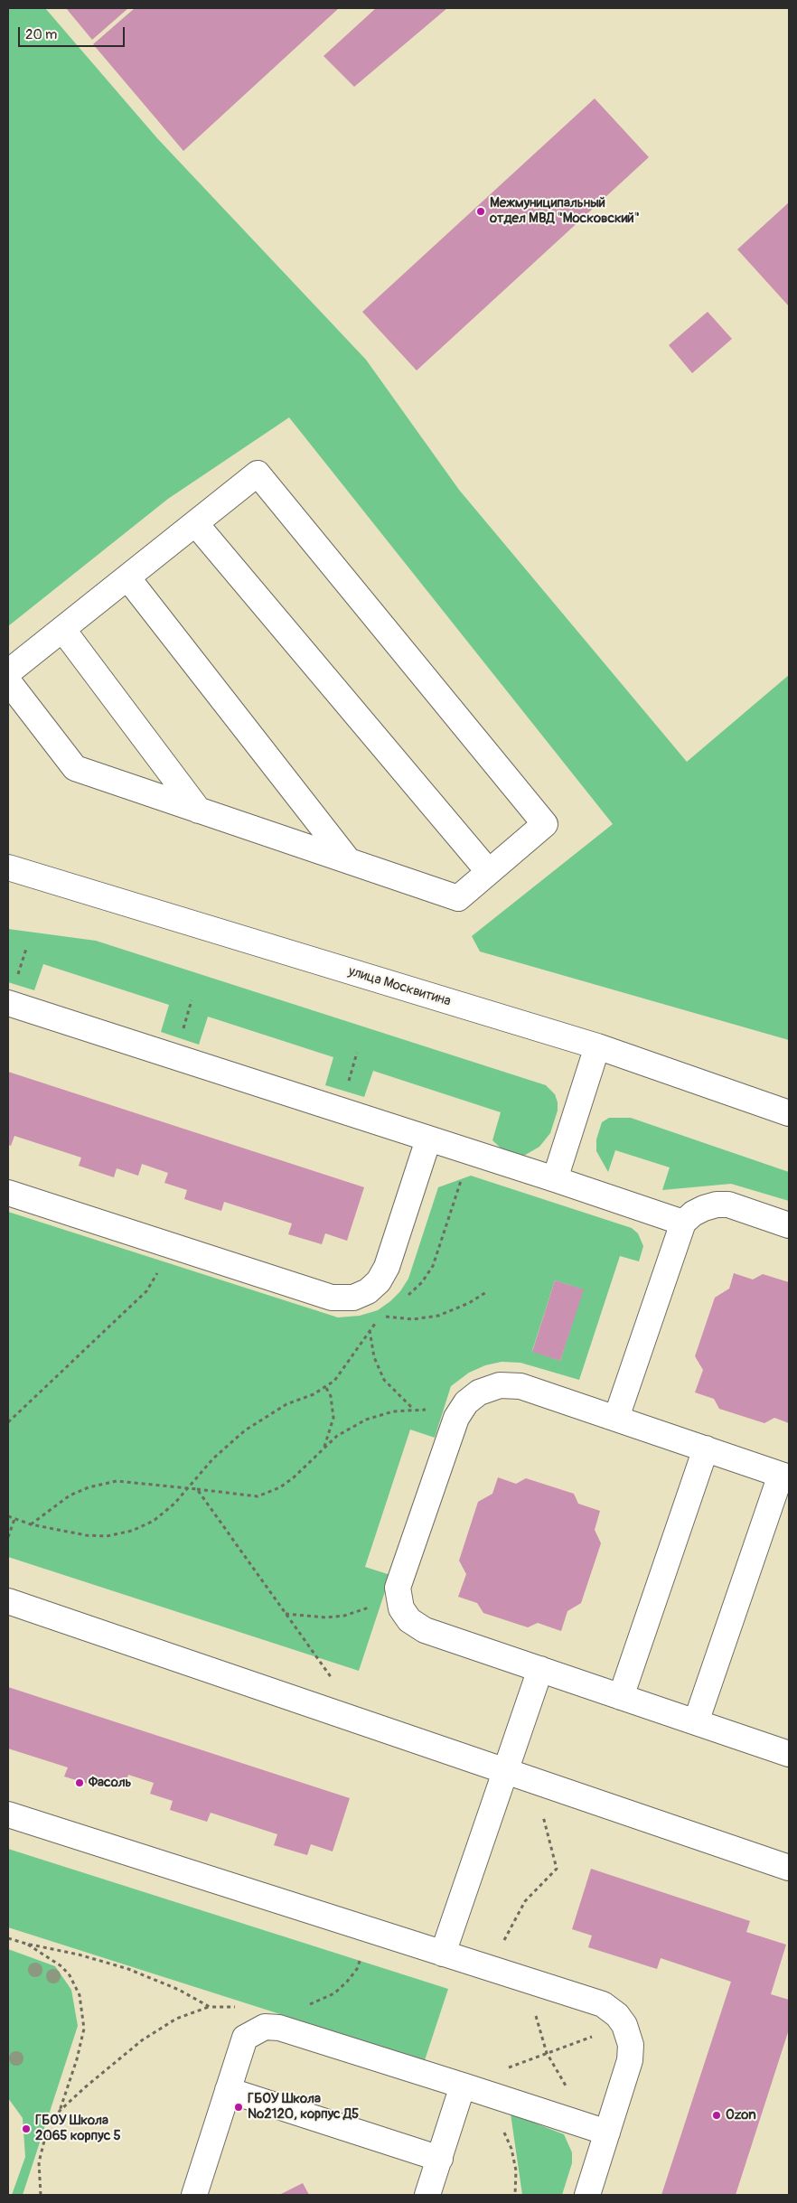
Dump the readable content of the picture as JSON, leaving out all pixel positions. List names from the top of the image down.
{
  "streets": {
    "street": ["улица Москвитина"]
  },
  "places": [
    "Межмуниципальный отдел МВД \"Московский\"",
    "Фасоль",
    "ГБОУ Школа №2120, корпус Д5",
    "Ozon",
    "ГБОУ Школа 2065 корпус 5"
  ],
  "scale_bar": "20 m"
}
